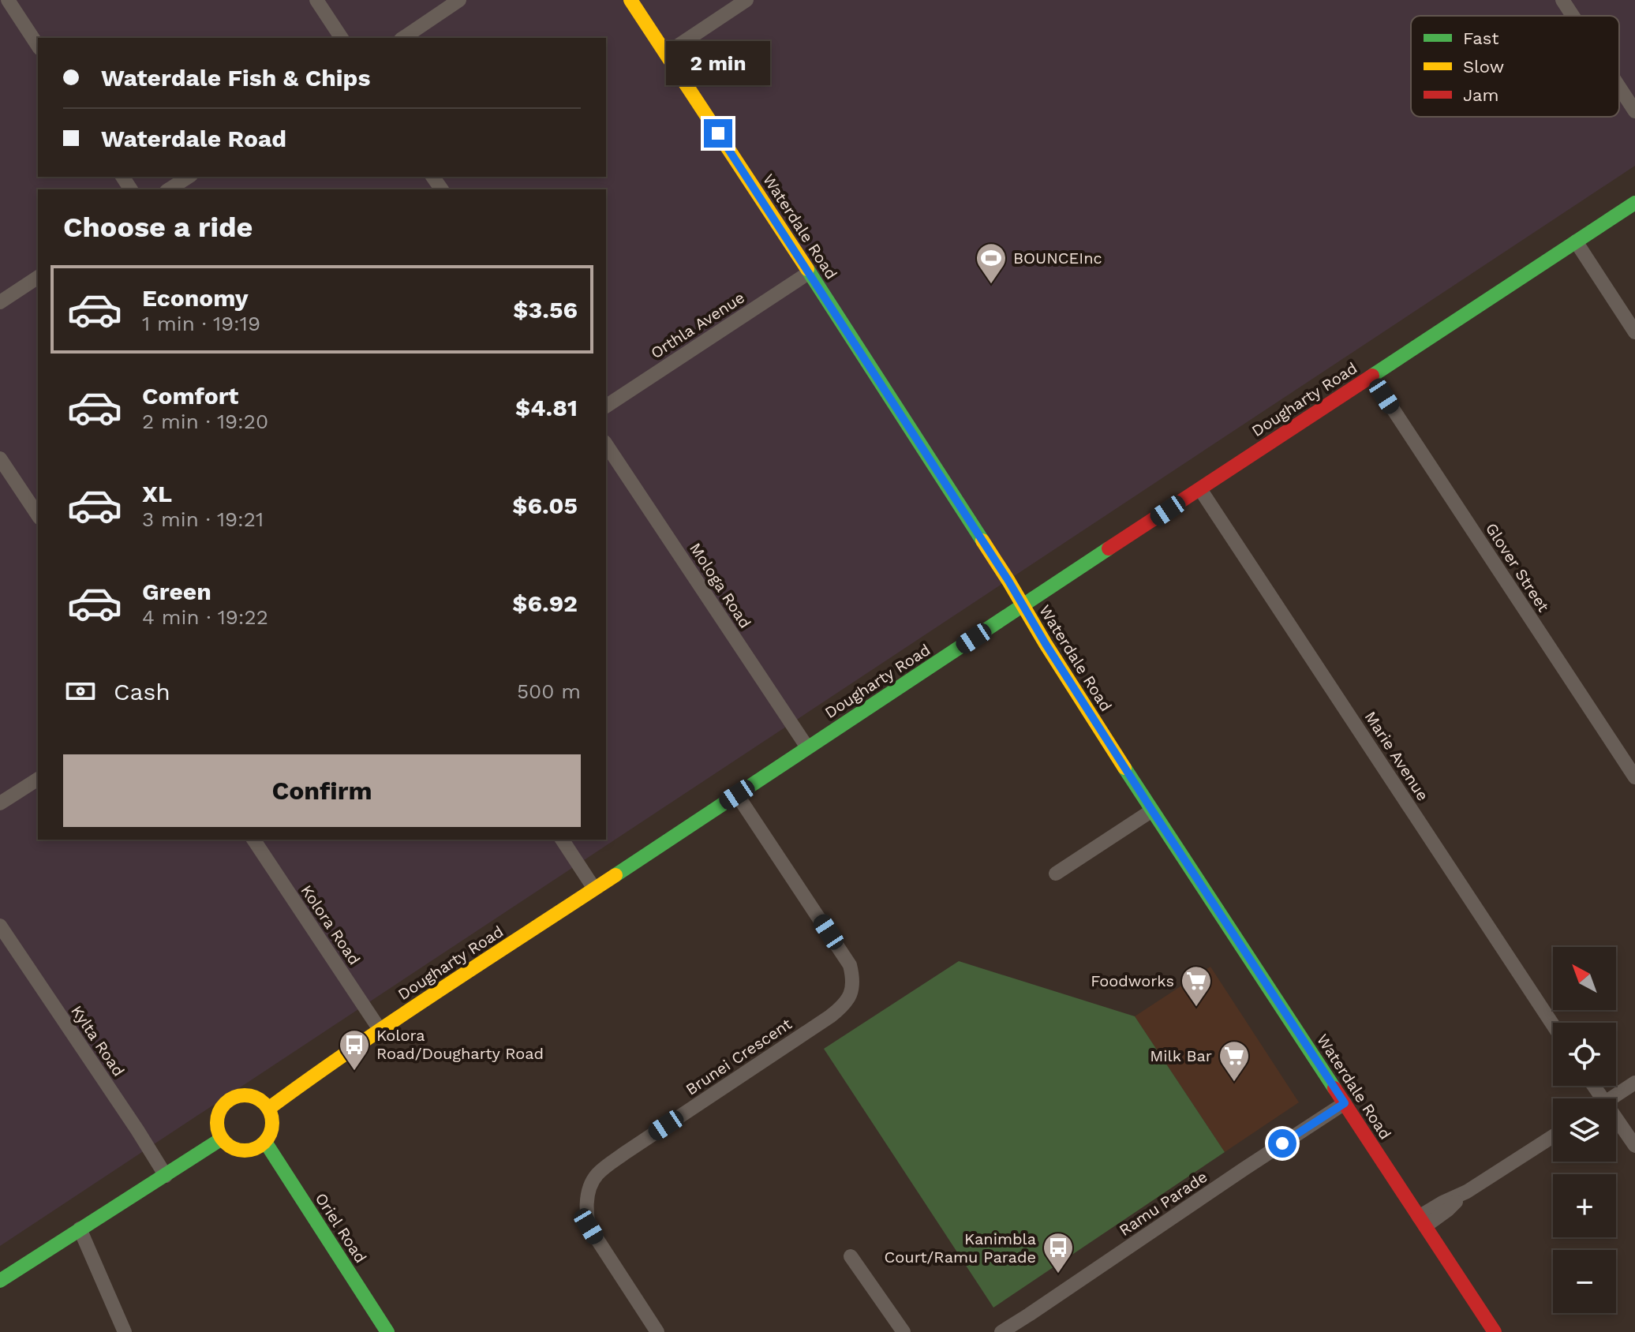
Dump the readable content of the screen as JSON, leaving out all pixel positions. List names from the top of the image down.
{
  "streets": {
    "street": [
      "Waterdale Road",
      "Orthla Avenue",
      "Dougharty Road",
      "Glover Street",
      "Mologa Road",
      "Marie Avenue",
      "Kolora Road",
      "Kylta Road",
      "Brunei Crescent",
      "Ramu Parade",
      "Oriel Road"
    ]
  },
  "crossings": [
    ["Waterdale Road", "Orthla Avenue"],
    ["Waterdale Road", "Dougharty Road"],
    ["Waterdale Road", "Ramu Parade"],
    ["Dougharty Road", "Glover Street"],
    ["Dougharty Road", "Mologa Road"],
    ["Dougharty Road", "Marie Avenue"],
    ["Dougharty Road", "Kolora Road"],
    ["Dougharty Road", "Brunei Crescent"],
    ["Dougharty Road", "Oriel Road"]
  ],
  "places": {
    "sports": ["BOUNCEInc"],
    "supermarket": ["Foodworks", "Milk Bar"],
    "bus stop": ["Kolora Road/Dougharty Road", "Kanimbla Court/Ramu Parade"]
  },
  "legend": ["Fast", "Slow", "Jam"],
  "north": "top left",
  "page": {
    "banner": ["Waterdale Fish & Chips", "Waterdale Road"],
    "bubble": "2 min",
    "heading": "Choose a ride",
    "list": [
      {
        "name": "Economy",
        "note": "1 min · 19:19",
        "value": "$3.56"
      },
      {
        "name": "Comfort",
        "note": "2 min · 19:20",
        "value": "$4.81"
      },
      {
        "name": "XL",
        "note": "3 min · 19:21",
        "value": "$6.05"
      },
      {
        "name": "Green",
        "note": "4 min · 19:22",
        "value": "$6.92"
      }
    ],
    "pay": ["Cash", "500 m"],
    "buttons": "Confirm",
    "map_buttons": ["+", "−"]
  }
}
